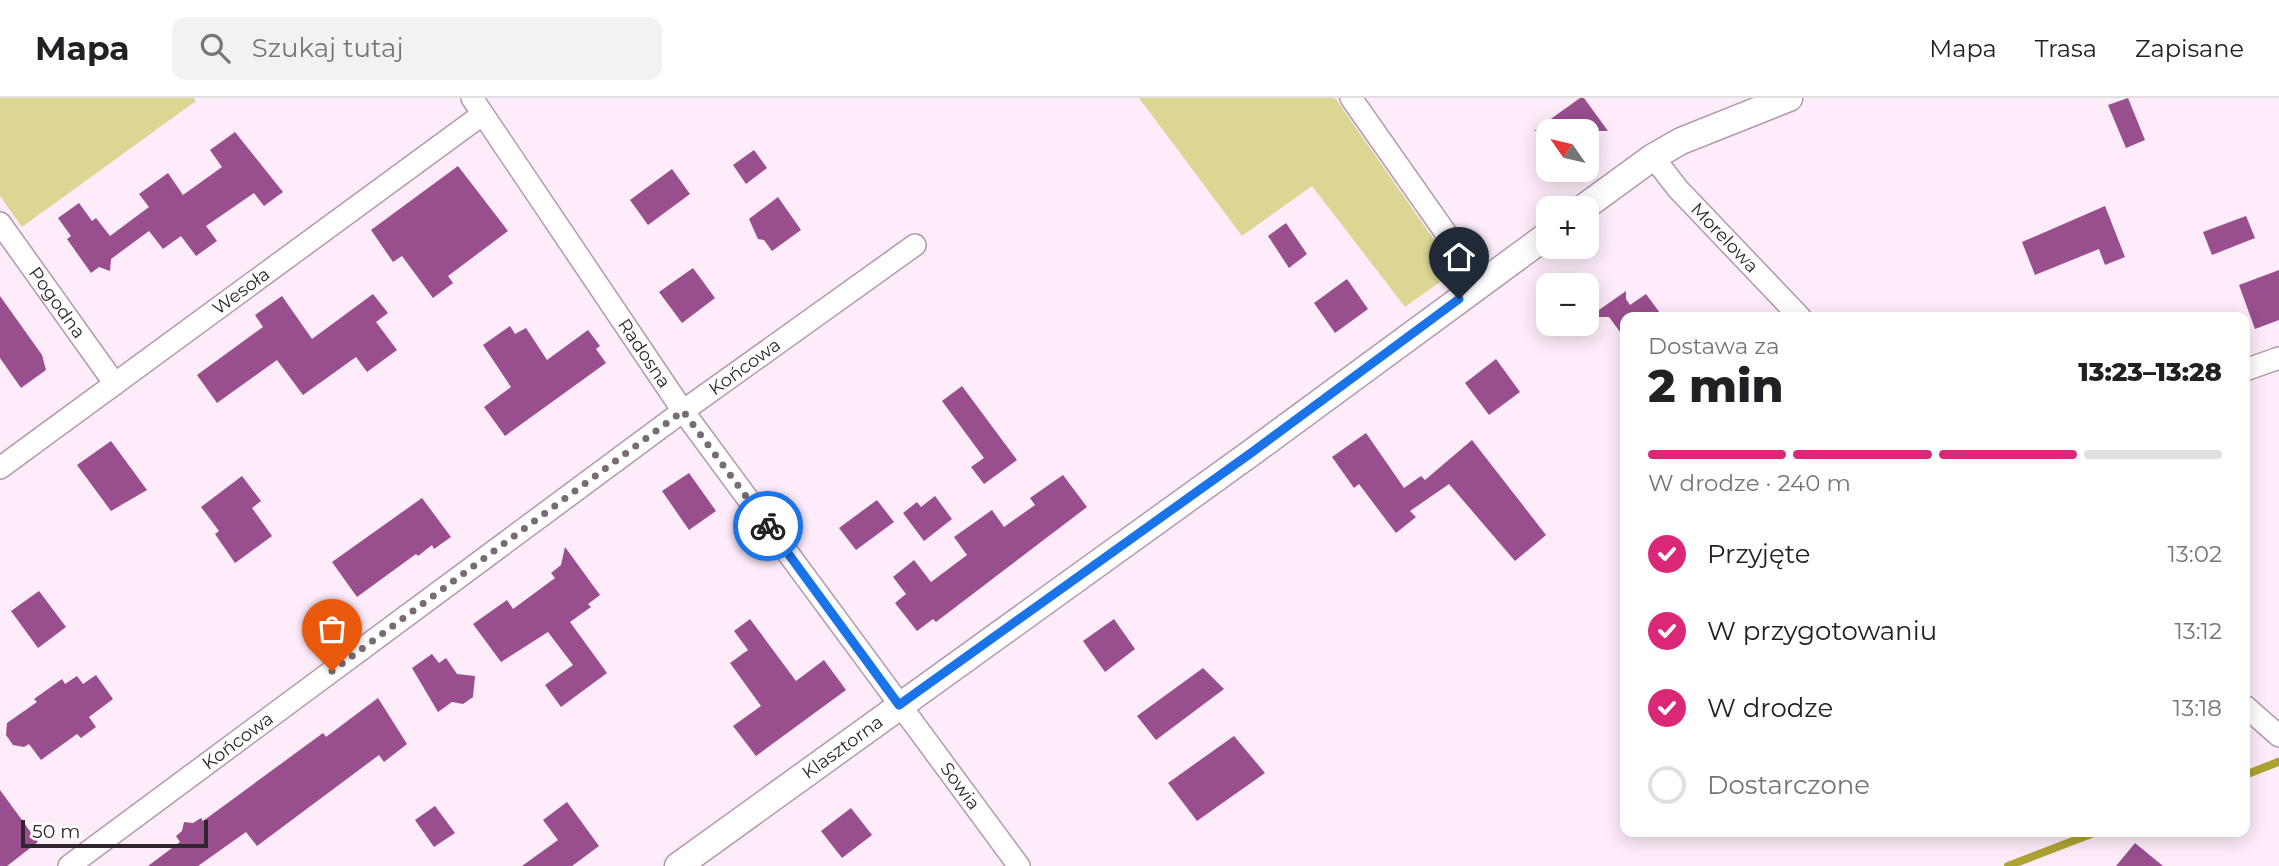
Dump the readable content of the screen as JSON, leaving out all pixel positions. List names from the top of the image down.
{
  "streets": {
    "street": [
      "Morelowa",
      "Wesoła",
      "Pogodna",
      "Radosna",
      "Końcowa",
      "Klasztorna",
      "Sowia"
    ]
  },
  "crossings": [
    ["Wesoła", "Pogodna"],
    ["Wesoła", "Radosna"],
    ["Radosna", "Końcowa"],
    ["Radosna", "Klasztorna"],
    ["Radosna", "Sowia"],
    ["Klasztorna", "Sowia"]
  ],
  "scale_bar": "50 m",
  "north": "top left",
  "page": {
    "header": "Mapa",
    "search": "Szukaj tutaj",
    "nav": ["Mapa", "Trasa", "Zapisane"],
    "map_buttons": ["+", "−"],
    "heading": ["2 min", "Dostawa za", "13:23–13:28"],
    "bar": "W drodze · 240 m",
    "list": [
      ["Przyjęte", "13:02"],
      ["W przygotowaniu", "13:12"],
      ["W drodze", "13:18"],
      "Dostarczone"
    ],
    "scale": "50 m"
  }
}
